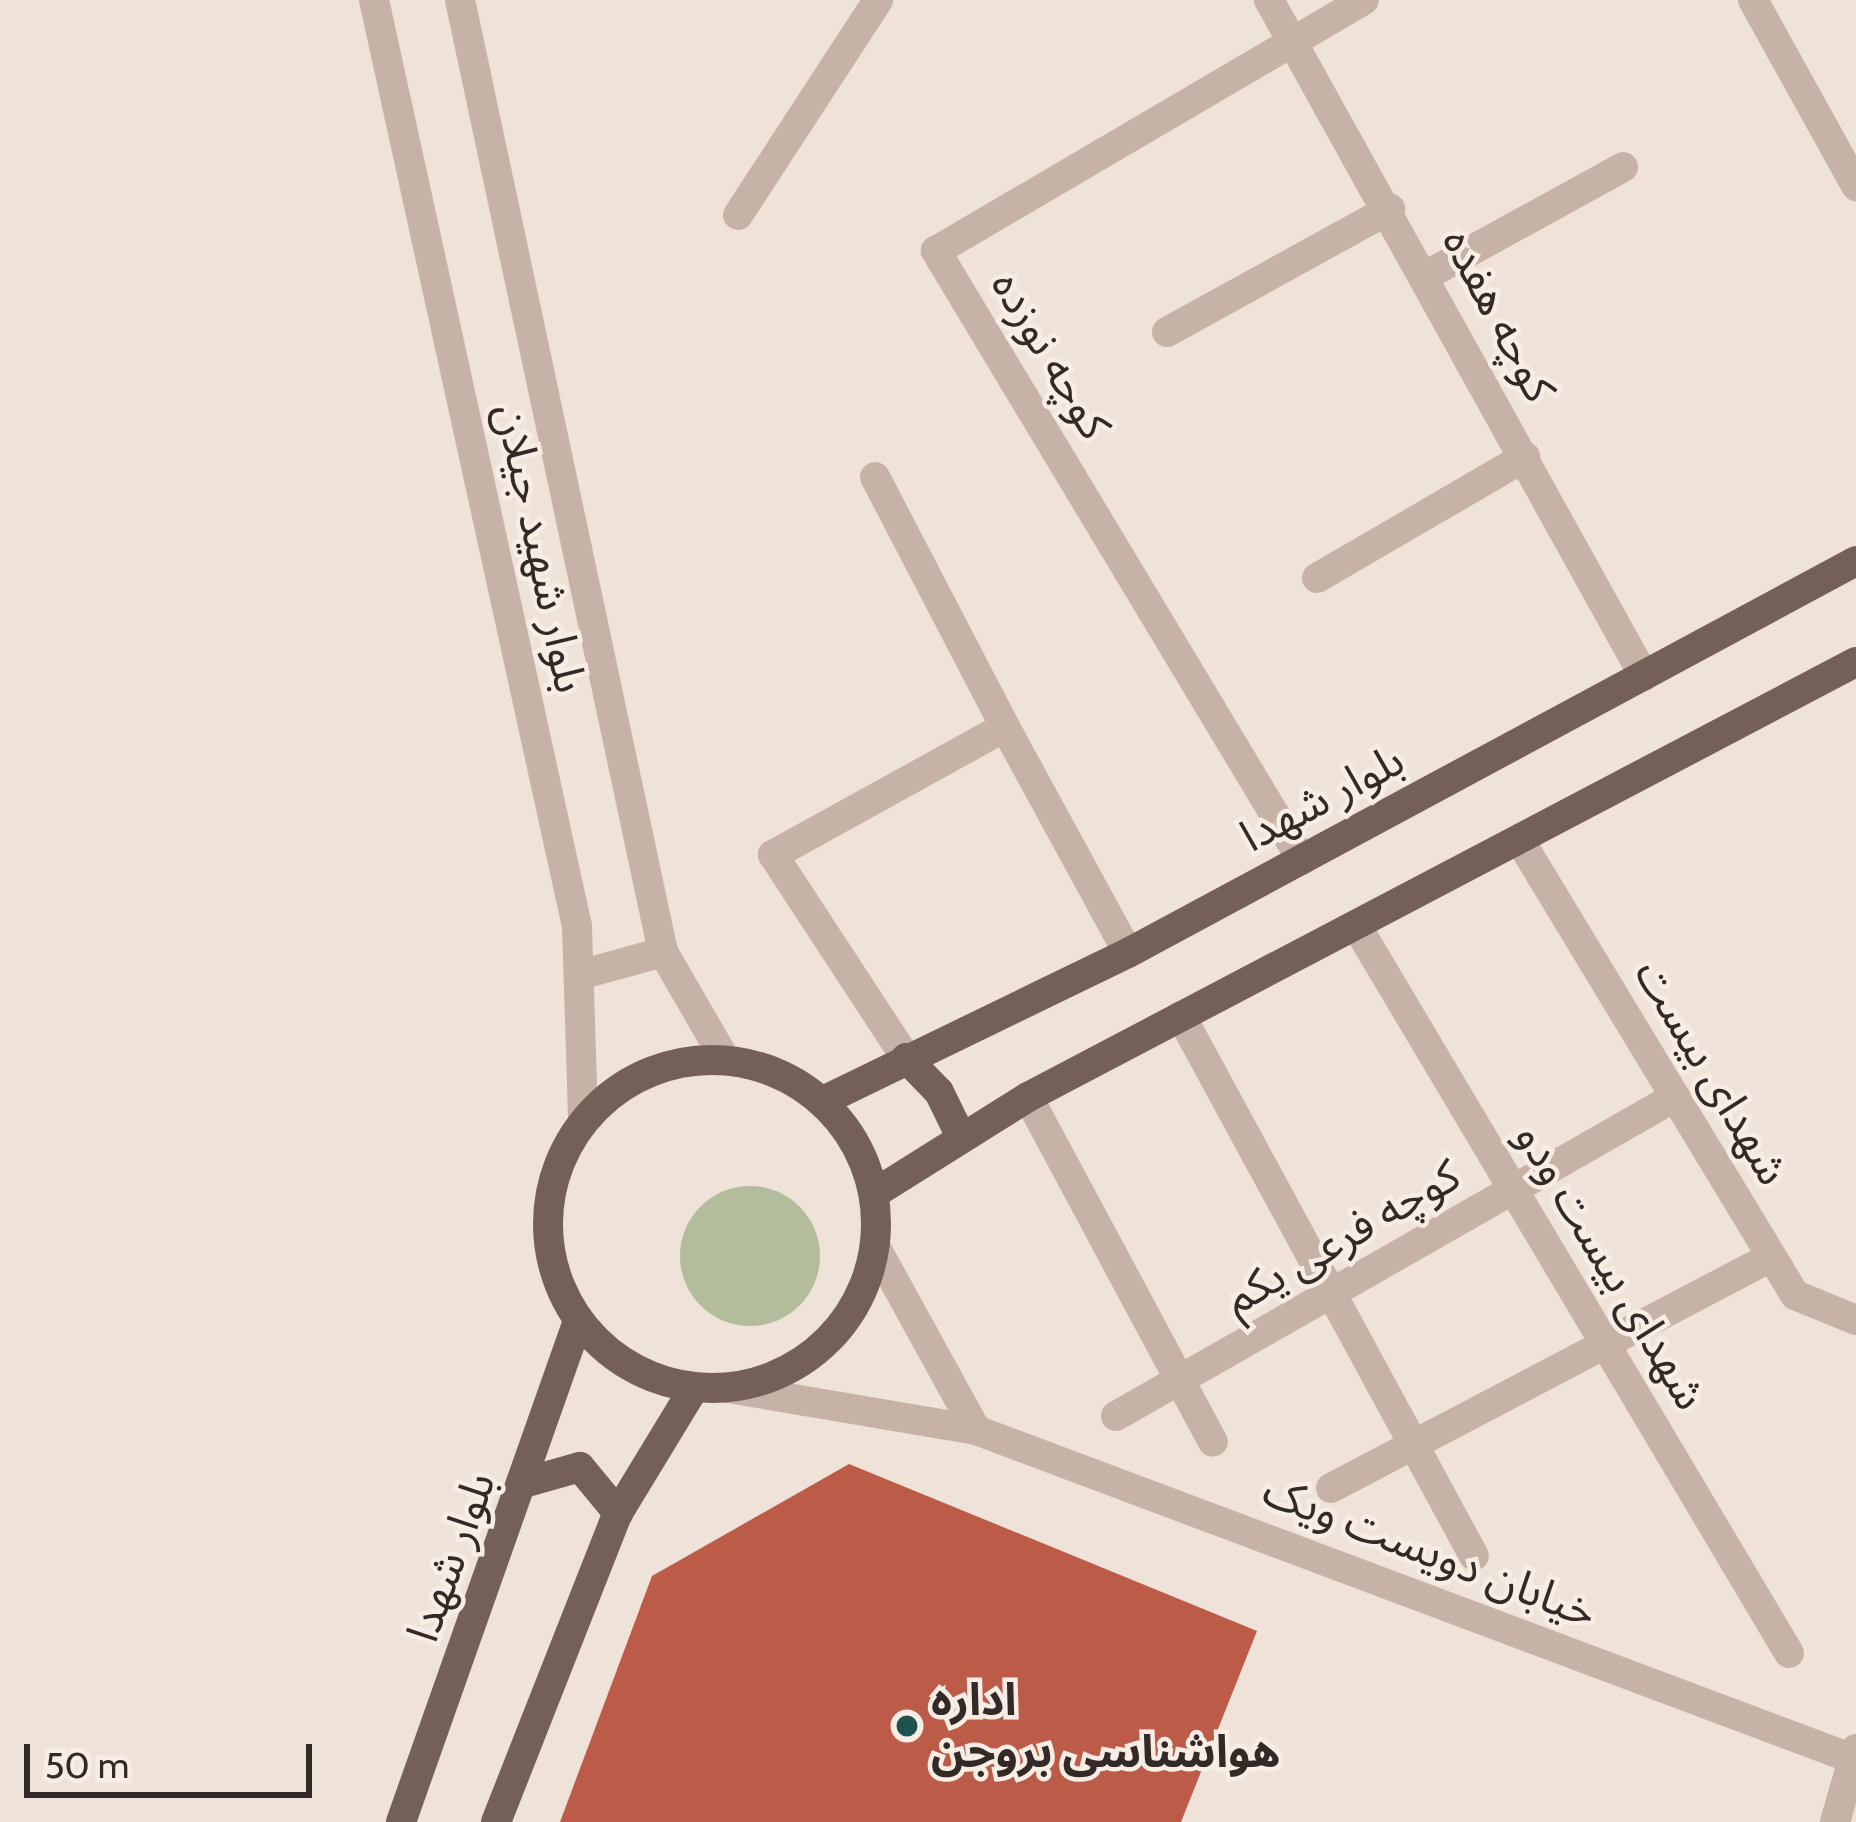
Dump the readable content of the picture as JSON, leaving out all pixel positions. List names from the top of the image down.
{
  "streets": {
    "main road": ["بلوار شهدا"],
    "street": [
      "کوچه هفده",
      "کوچه نوزده",
      "بلوار شهید جیلان",
      "شهدای بیست",
      "کوچه فرعی یکم",
      "شهدای بیست ودو",
      "خیابان دویست ویک"
    ]
  },
  "crossings": [
    ["کوچه هفده", "کوچه نوزده"],
    ["کوچه هفده", "بلوار شهدا"],
    ["کوچه نوزده", "بلوار شهدا"],
    ["بلوار شهید جیلان", "بلوار شهدا"],
    ["بلوار شهید جیلان", "خیابان دویست ویک"],
    ["بلوار شهدا", "خیابان دویست ویک"],
    ["شهدای بیست", "کوچه فرعی یکم"],
    ["کوچه فرعی یکم", "شهدای بیست ودو"]
  ],
  "places": ["اداره هواشناسی بروجن"],
  "scale_bar": "50 m"
}
